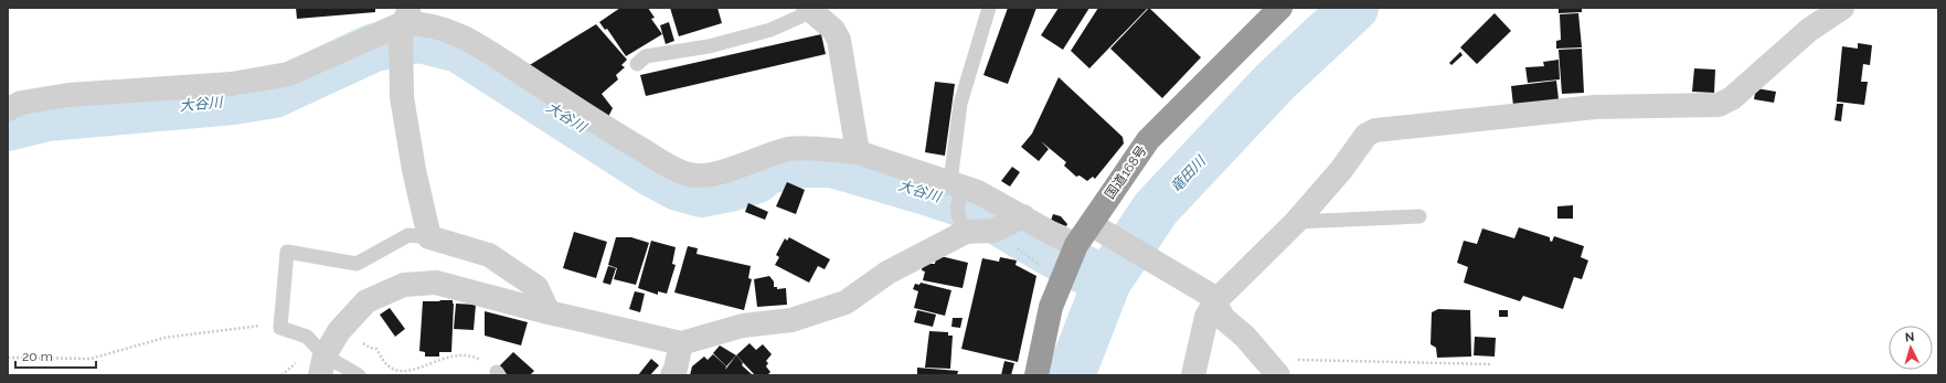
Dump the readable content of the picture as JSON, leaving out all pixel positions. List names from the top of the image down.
{
  "streets": {
    "highway": ["国道168号"]
  },
  "water": ["大谷川", "竜田川"],
  "scale_bar": "20 m",
  "north": "top"
}
